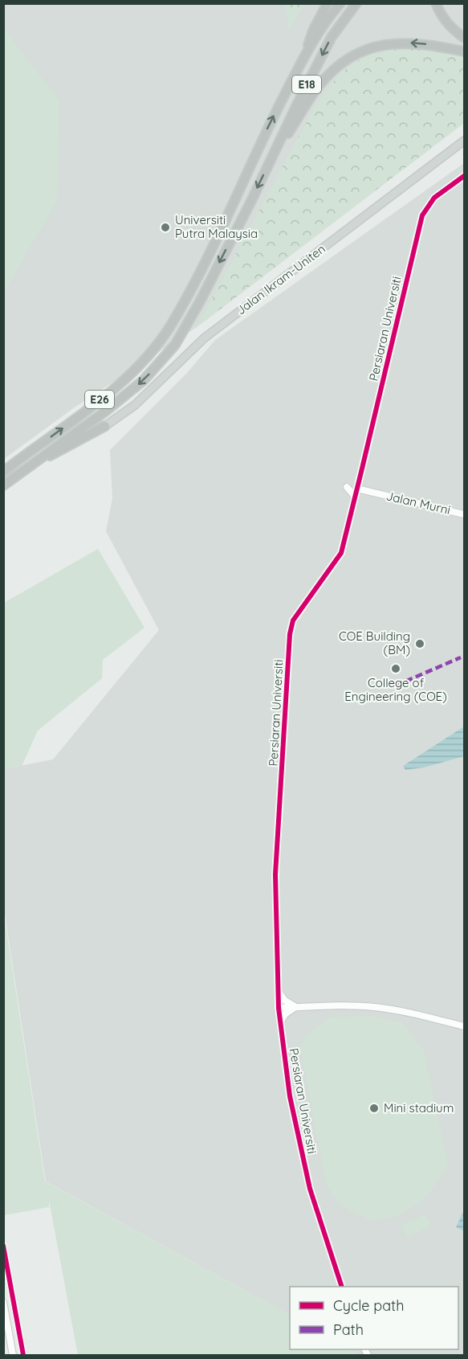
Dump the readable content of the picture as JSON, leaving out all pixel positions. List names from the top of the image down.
{
  "streets": {
    "highway": ["E18", "E26"],
    "main road": ["Jalan Ikram-Uniten"],
    "street": ["Persiaran Universiti", "Jalan Murni"]
  },
  "crossings": [
    ["E18", "E26"],
    ["Persiaran Universiti", "Jalan Murni"]
  ],
  "places": [
    "Universiti Putra Malaysia",
    "COE Building (BM)",
    "College of Engineering (COE)",
    "Mini stadium"
  ],
  "legend": ["Cycle path", "Path"]
}
